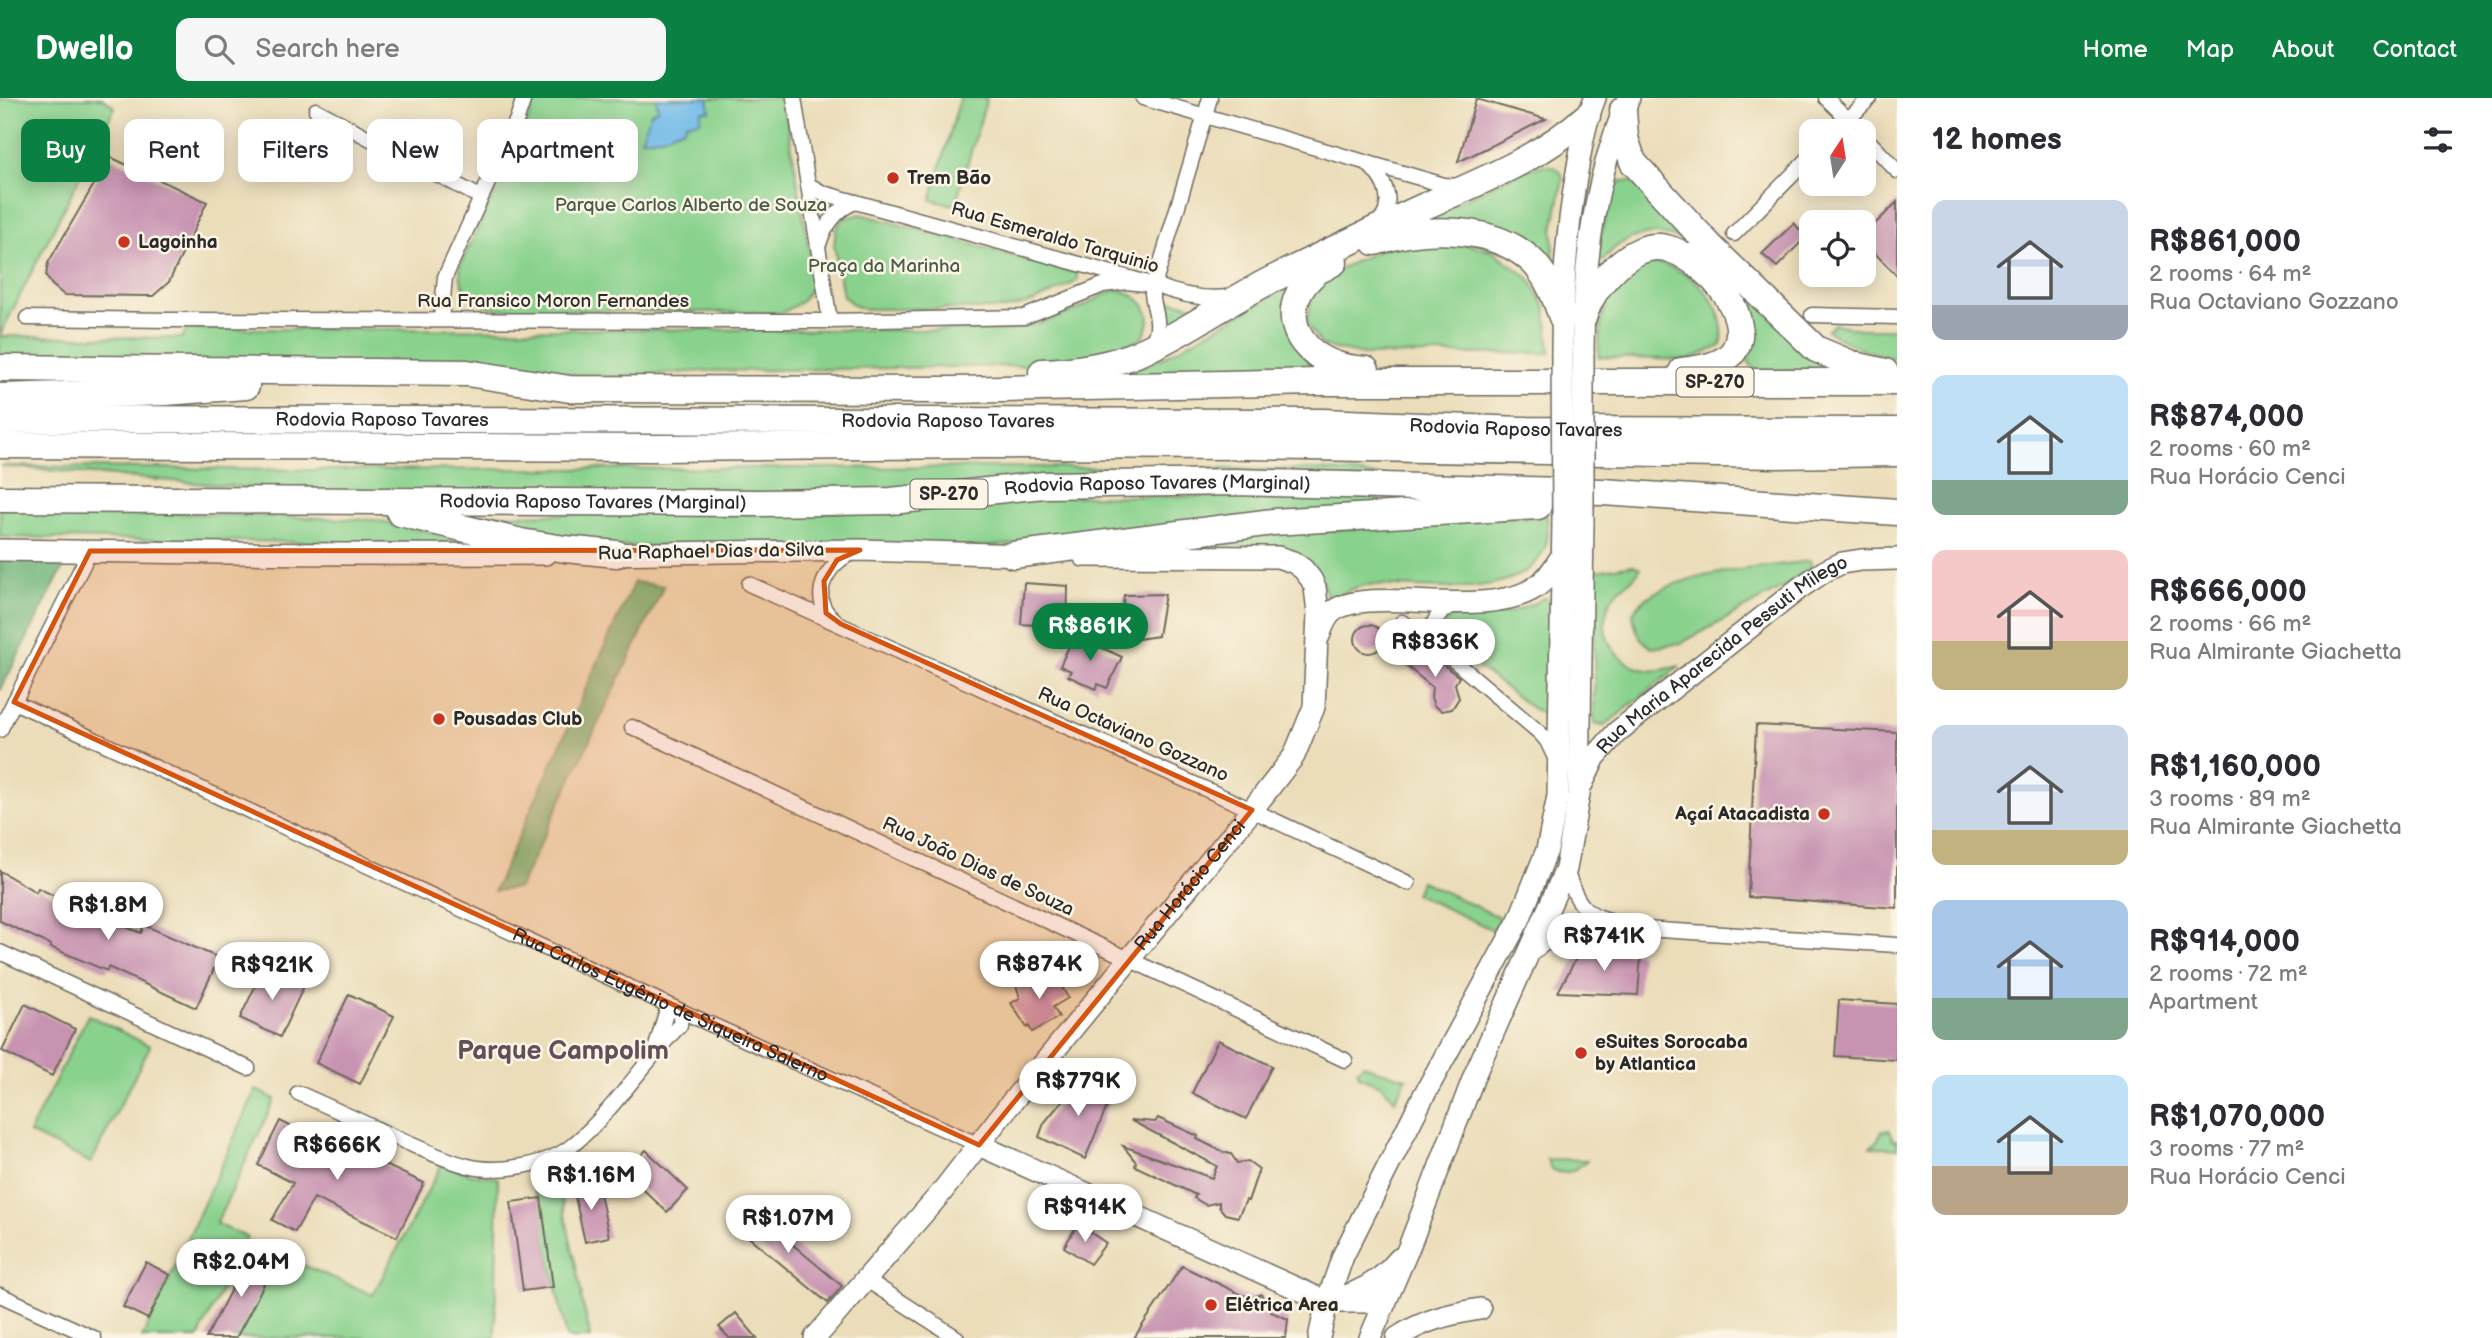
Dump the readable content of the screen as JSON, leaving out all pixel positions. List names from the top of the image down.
{
  "streets": {
    "highway": ["SP-270", "Rodovia Raposo Tavares", "Rodovia Raposo Tavares (Marginal)"],
    "main road": [
      "Rua Raphael Dias da Silva",
      "Rua Maria Aparecida Pessuti Milego",
      "Rua Horácio Cenci",
      "Rua Carlos Eugênio de Siqueira Salerno"
    ],
    "street": [
      "Rua Esmeraldo Tarquinio",
      "Rua Fransico Moron Fernandes",
      "Rua Octaviano Gozzano",
      "Rua João Dias de Souza"
    ]
  },
  "crossings": [
    ["Rua Esmeraldo Tarquinio", "Rua Fransico Moron Fernandes"],
    ["Rua Raphael Dias da Silva", "Rua Horácio Cenci"],
    ["Rua Octaviano Gozzano", "Rua Horácio Cenci"],
    ["Rua João Dias de Souza", "Rua Horácio Cenci"],
    ["Rua Horácio Cenci", "Rua Carlos Eugênio de Siqueira Salerno"]
  ],
  "districts": ["Parque Campolim"],
  "parks": ["Parque Carlos Alberto de Souza", "Praça da Marinha"],
  "places": [
    "Trem Bão",
    "Lagoinha",
    "Pousadas Club",
    "Açaí Atacadista",
    "eSuites Sorocaba by Atlantica",
    "Elétrica Area"
  ],
  "north": "top",
  "page": {
    "header": "Dwello",
    "search": "Search here",
    "nav": [
      "Home",
      "Map",
      "About",
      "Contact"
    ],
    "heading": "12 homes",
    "chip": [
      "Buy",
      "Rent",
      "Filters",
      "New",
      "Apartment"
    ],
    "list": [
      {
        "name": "R$861,000",
        "note": "2 rooms · 64 m² · Rua Octaviano Gozzano"
      },
      {
        "name": "R$874,000",
        "note": "2 rooms · 60 m² · Rua Horácio Cenci"
      },
      {
        "name": "R$666,000",
        "note": "2 rooms · 66 m² · Rua Almirante Giachetta"
      },
      {
        "name": "R$1,160,000",
        "note": "3 rooms · 89 m² · Rua Almirante Giachetta"
      },
      {
        "name": "R$914,000",
        "note": "2 rooms · 72 m² · Apartment"
      },
      {
        "name": "R$1,070,000",
        "note": "3 rooms · 77 m² · Rua Horácio Cenci"
      }
    ],
    "price": [
      "R$861K",
      "R$836K",
      "R$1.8M",
      "R$741K",
      "R$874K",
      "R$921K",
      "R$779K",
      "R$666K",
      "R$1.16M",
      "R$914K",
      "R$1.07M",
      "R$2.04M"
    ]
  }
}
